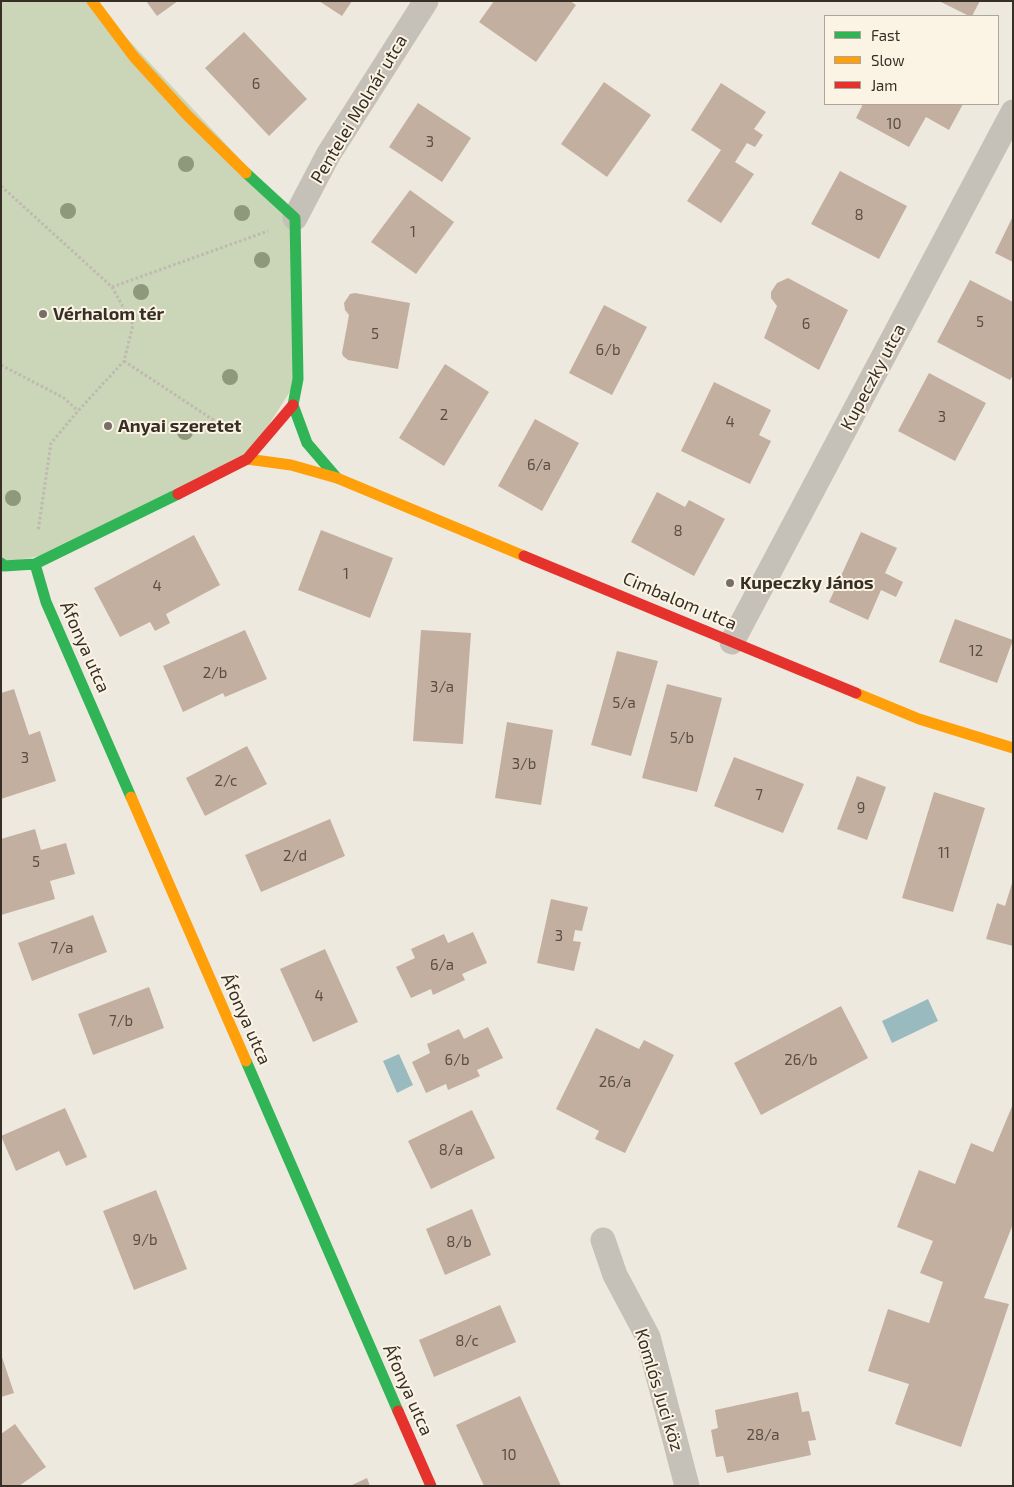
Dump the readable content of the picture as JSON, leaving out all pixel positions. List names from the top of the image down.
{
  "streets": {
    "street": [
      "Pentelei Molnár utca",
      "Kupeczky utca",
      "Cimbalom utca",
      "Áfonya utca",
      "Komlós Juci köz"
    ]
  },
  "crossings": [
    ["Kupeczky utca", "Cimbalom utca"]
  ],
  "places": ["Vérhalom tér", "Anyai szeretet", "Kupeczky János"],
  "house_numbers": [
    "6",
    "10",
    "3",
    "8",
    "1",
    "5",
    "6",
    "5",
    "6/b",
    "2",
    "3",
    "4",
    "6/a",
    "8",
    "1",
    "4",
    "12",
    "2/b",
    "3/a",
    "5/a",
    "5/b",
    "3",
    "3/b",
    "2/c",
    "7",
    "9",
    "11",
    "2/d",
    "5",
    "3",
    "7/a",
    "6/a",
    "4",
    "7/b",
    "6/b",
    "26/b",
    "26/a",
    "8/a",
    "9/b",
    "8/b",
    "8/c",
    "28/a",
    "10"
  ],
  "legend": ["Fast", "Slow", "Jam"]
}
